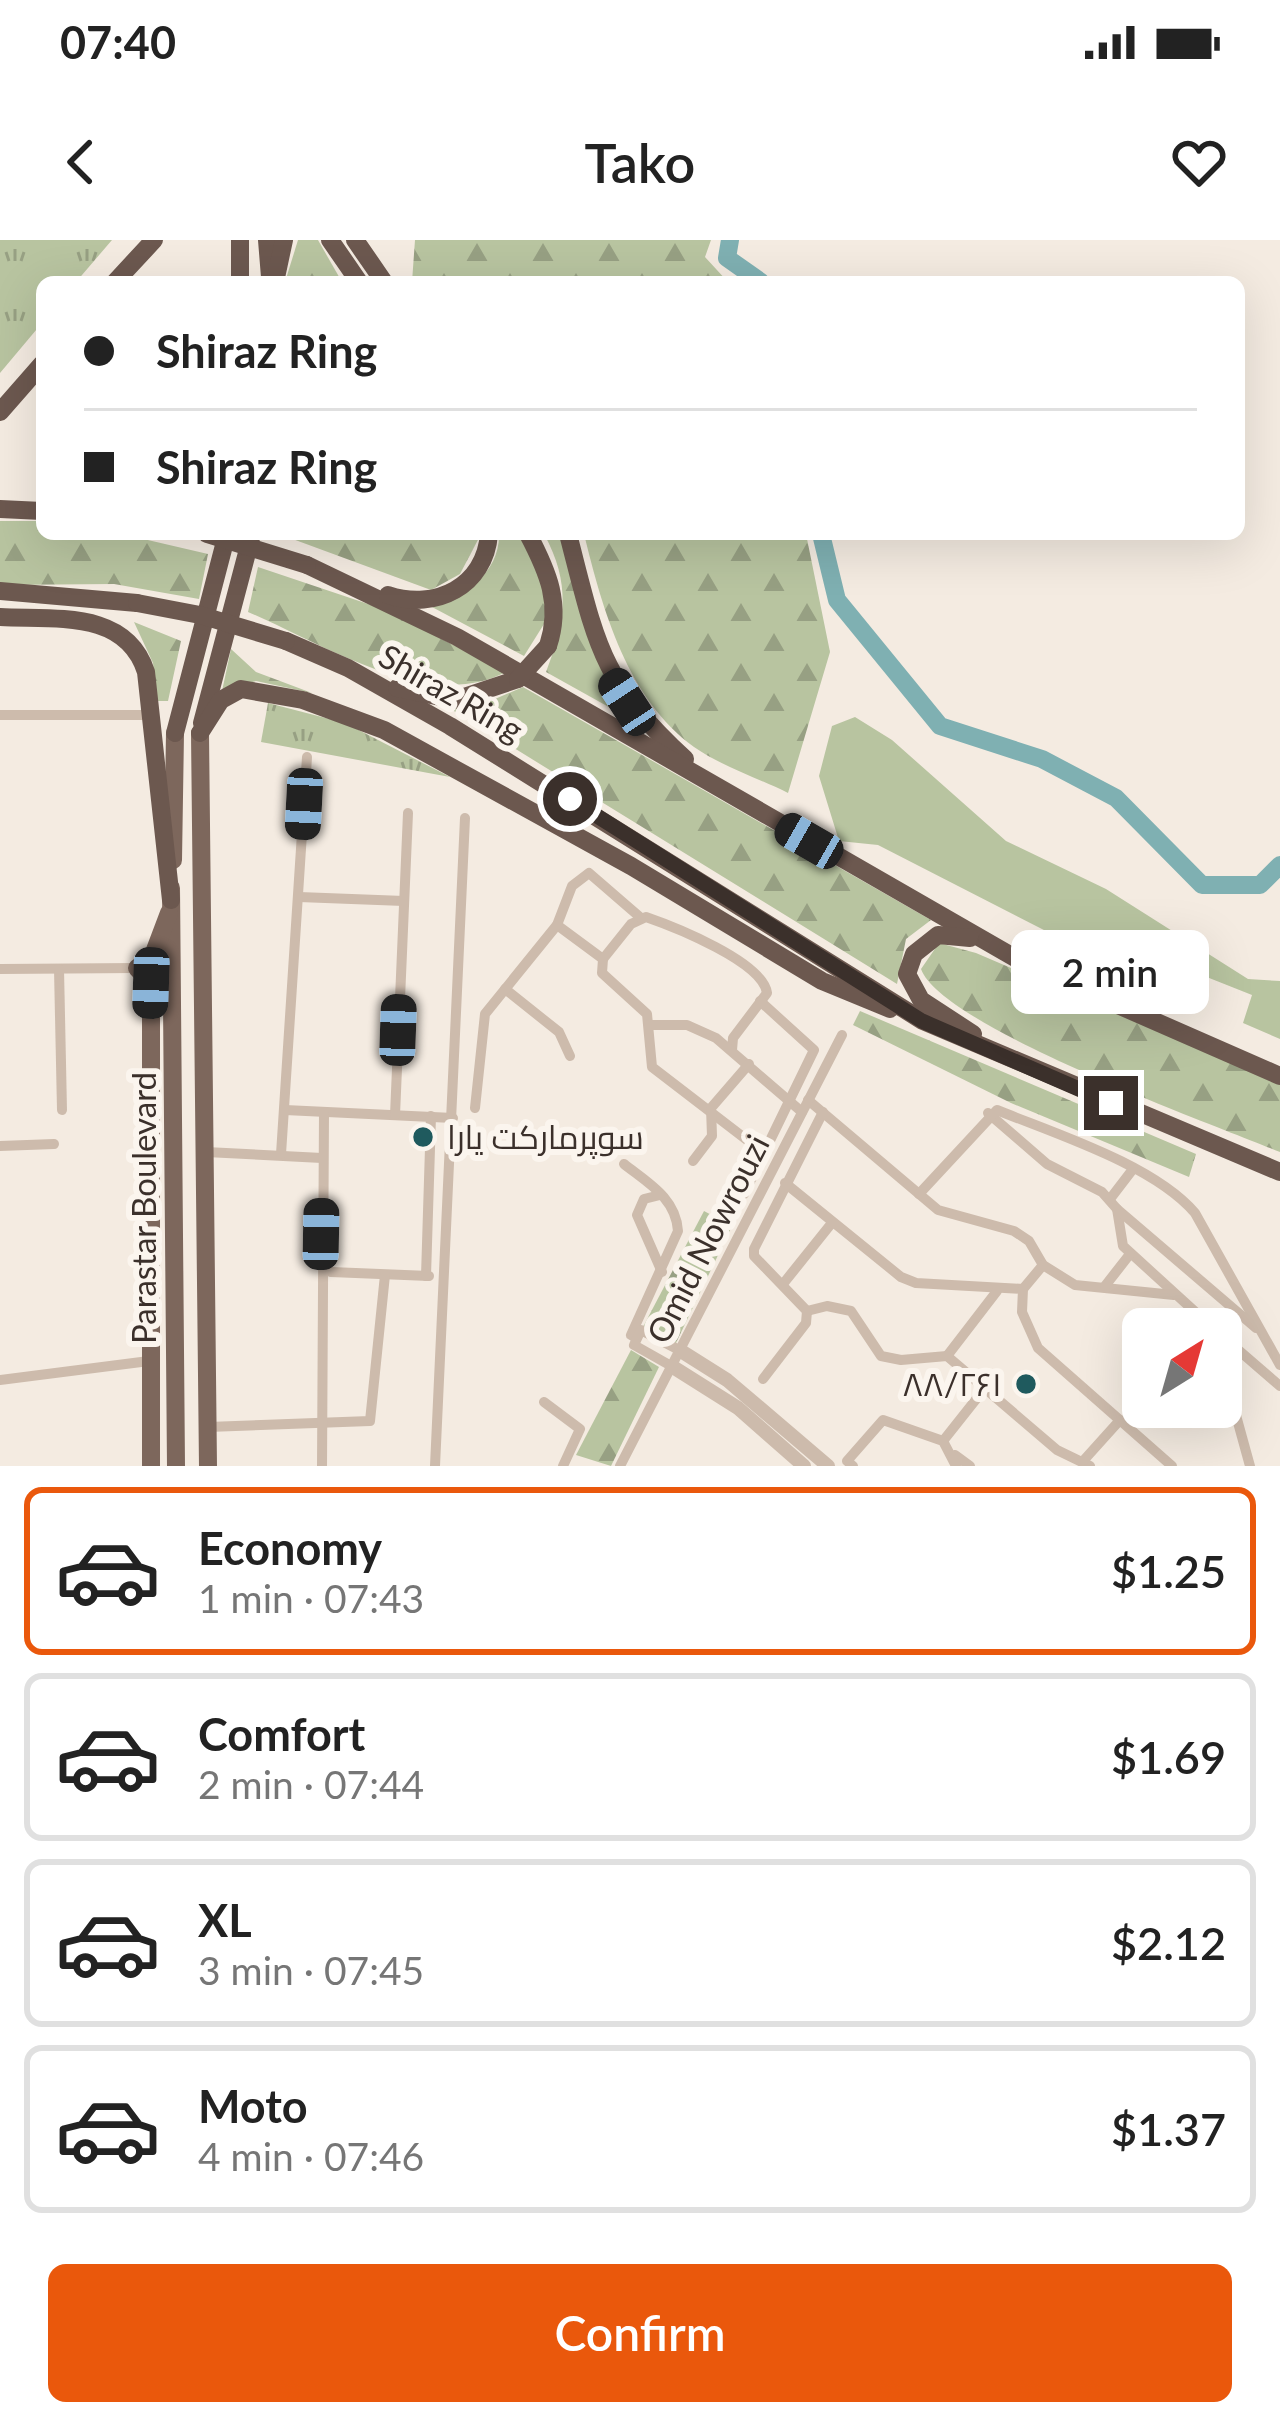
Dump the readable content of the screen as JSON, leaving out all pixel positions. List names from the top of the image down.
{
  "streets": {
    "highway": ["Shiraz Ring"],
    "main road": ["Parastar Boulevard"],
    "street": ["Omid Nowrouzi"]
  },
  "places": ["سوپرمارکت یارا", "۸۸/۲۶۱"],
  "north": "top right",
  "page": {
    "status": "07:40",
    "header": "Tako",
    "banner": ["Shiraz Ring", "Shiraz Ring"],
    "bubble": "2 min",
    "list": [
      {
        "name": "Economy",
        "note": "1 min · 07:43",
        "value": "$1.25"
      },
      {
        "name": "Comfort",
        "note": "2 min · 07:44",
        "value": "$1.69"
      },
      {
        "name": "XL",
        "note": "3 min · 07:45",
        "value": "$2.12"
      },
      {
        "name": "Moto",
        "note": "4 min · 07:46",
        "value": "$1.37"
      }
    ],
    "buttons": "Confirm"
  }
}
